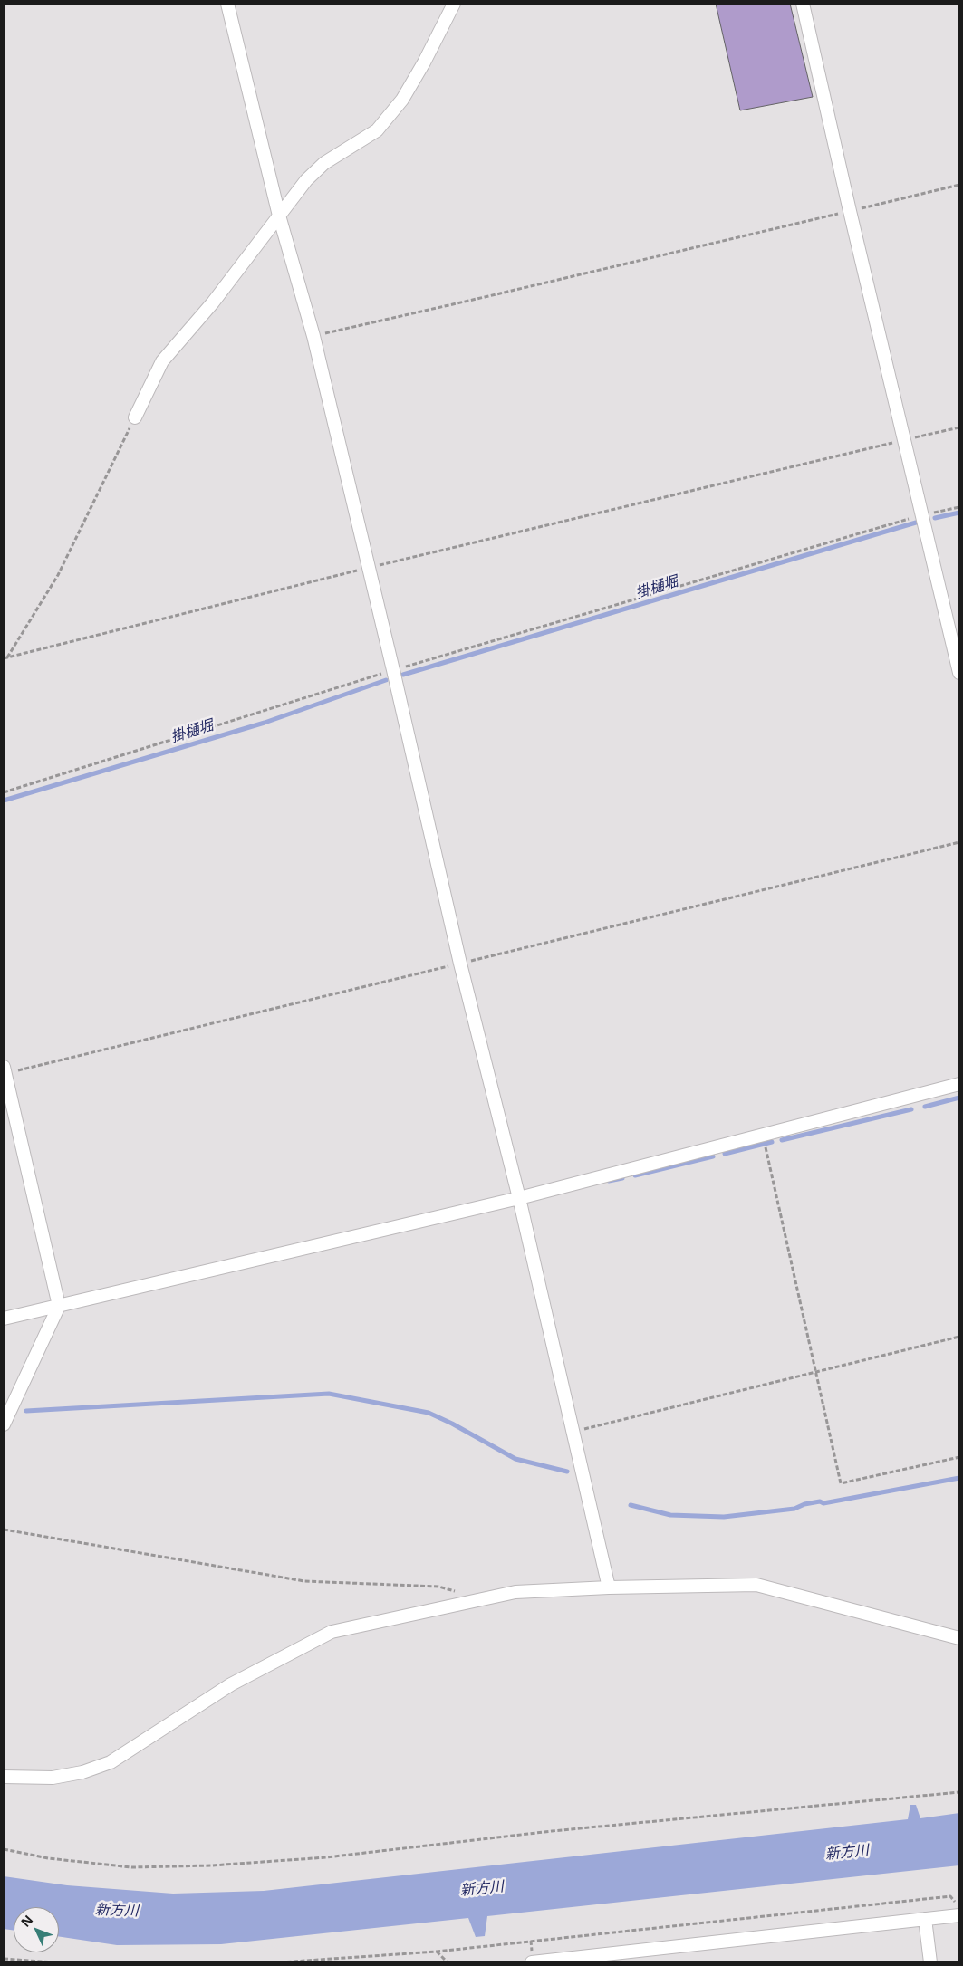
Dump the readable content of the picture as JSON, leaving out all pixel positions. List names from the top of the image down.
{
  "water": ["掛樋堀", "新方川"],
  "north": "top left"
}
